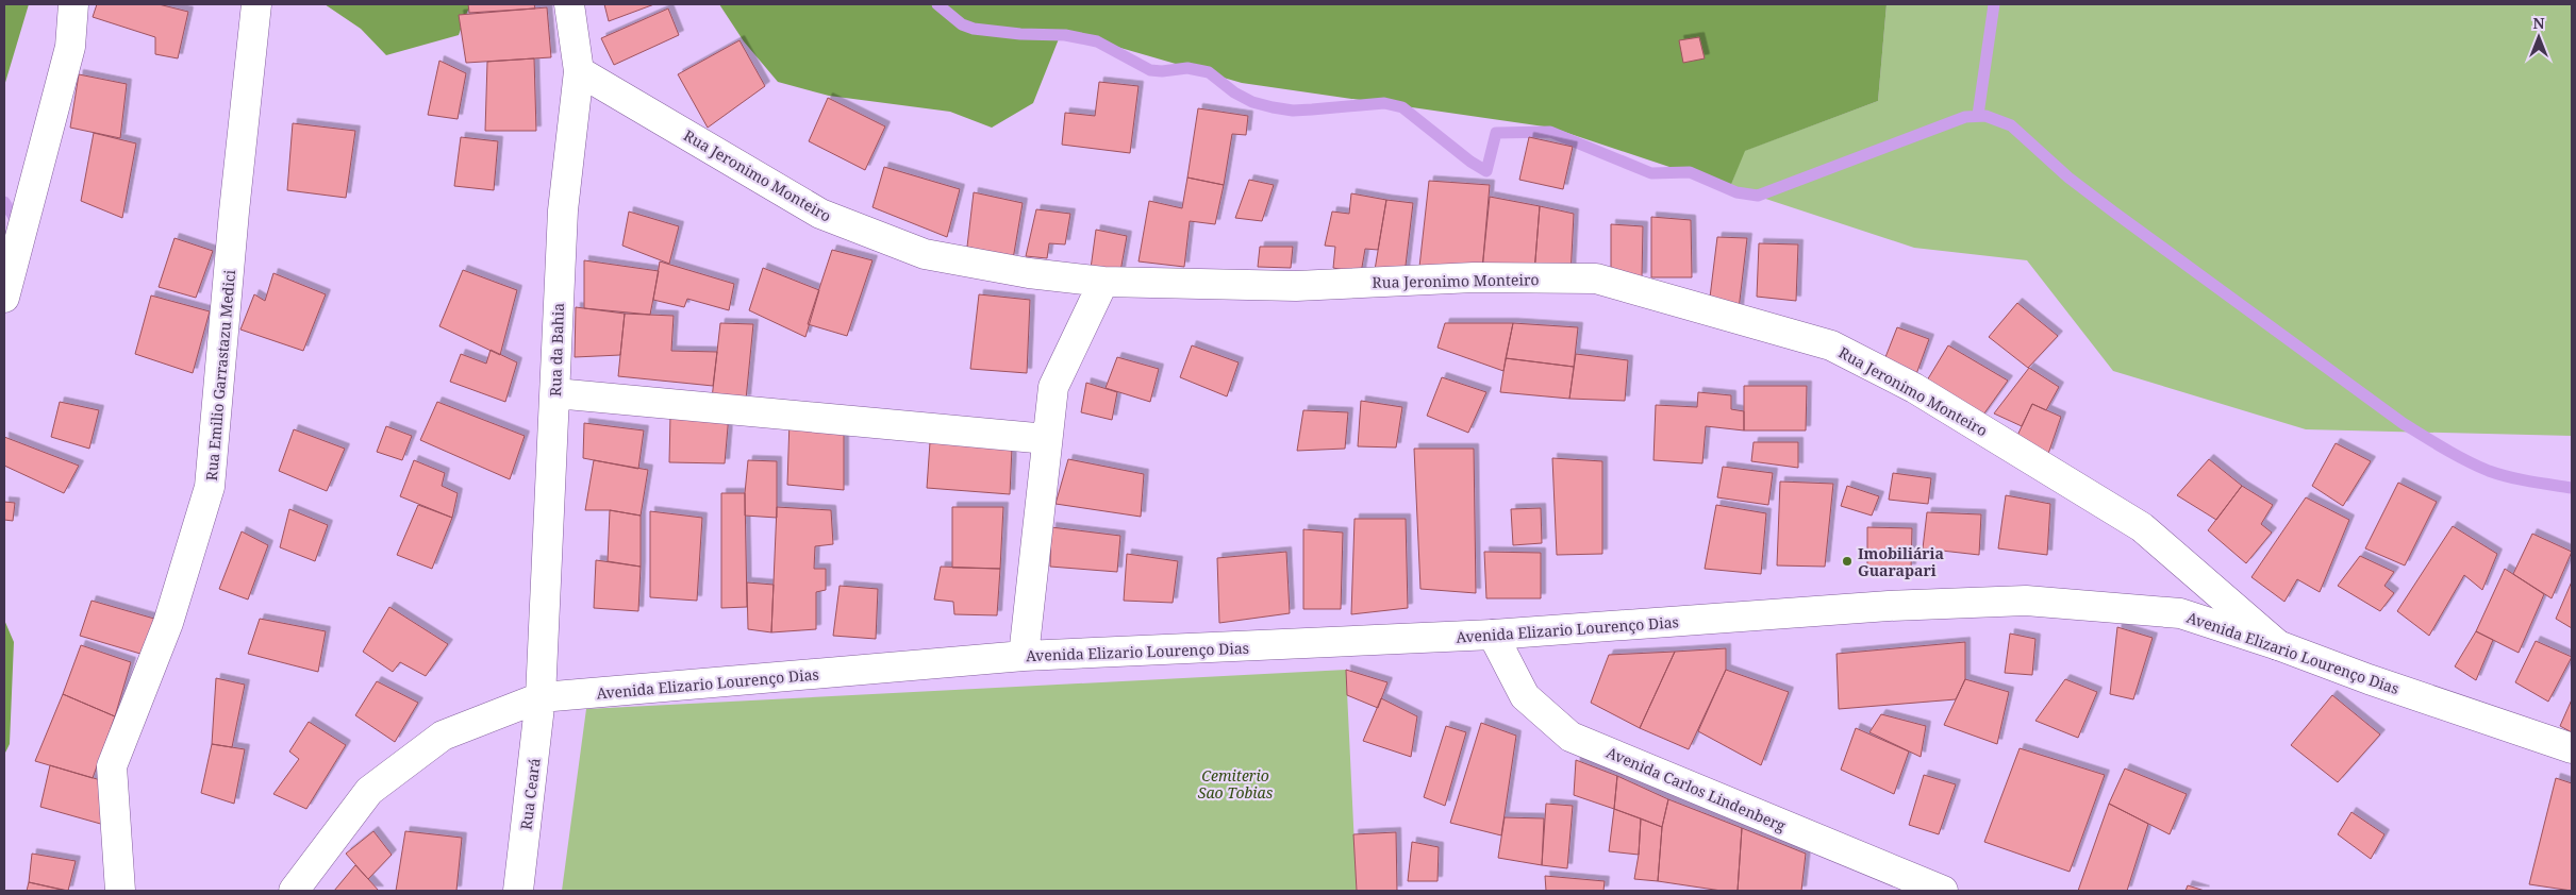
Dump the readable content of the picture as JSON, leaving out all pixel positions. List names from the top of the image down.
{
  "streets": {
    "street": [
      "Rua Jeronimo Monteiro",
      "Rua da Bahia",
      "Rua Emilio Garrastazu Medici",
      "Avenida Elizario Lourenço Dias",
      "Avenida Carlos Lindenberg",
      "Rua Ceará"
    ]
  },
  "crossings": [
    ["Rua Jeronimo Monteiro", "Rua da Bahia"],
    ["Rua Jeronimo Monteiro", "Avenida Elizario Lourenço Dias"],
    ["Rua da Bahia", "Avenida Elizario Lourenço Dias"],
    ["Rua da Bahia", "Rua Ceará"],
    ["Avenida Elizario Lourenço Dias", "Avenida Carlos Lindenberg"],
    ["Avenida Elizario Lourenço Dias", "Rua Ceará"]
  ],
  "parks": ["Cemiterio Sao Tobias"],
  "places": ["Imobiliária Guarapari"],
  "north": "top"
}
